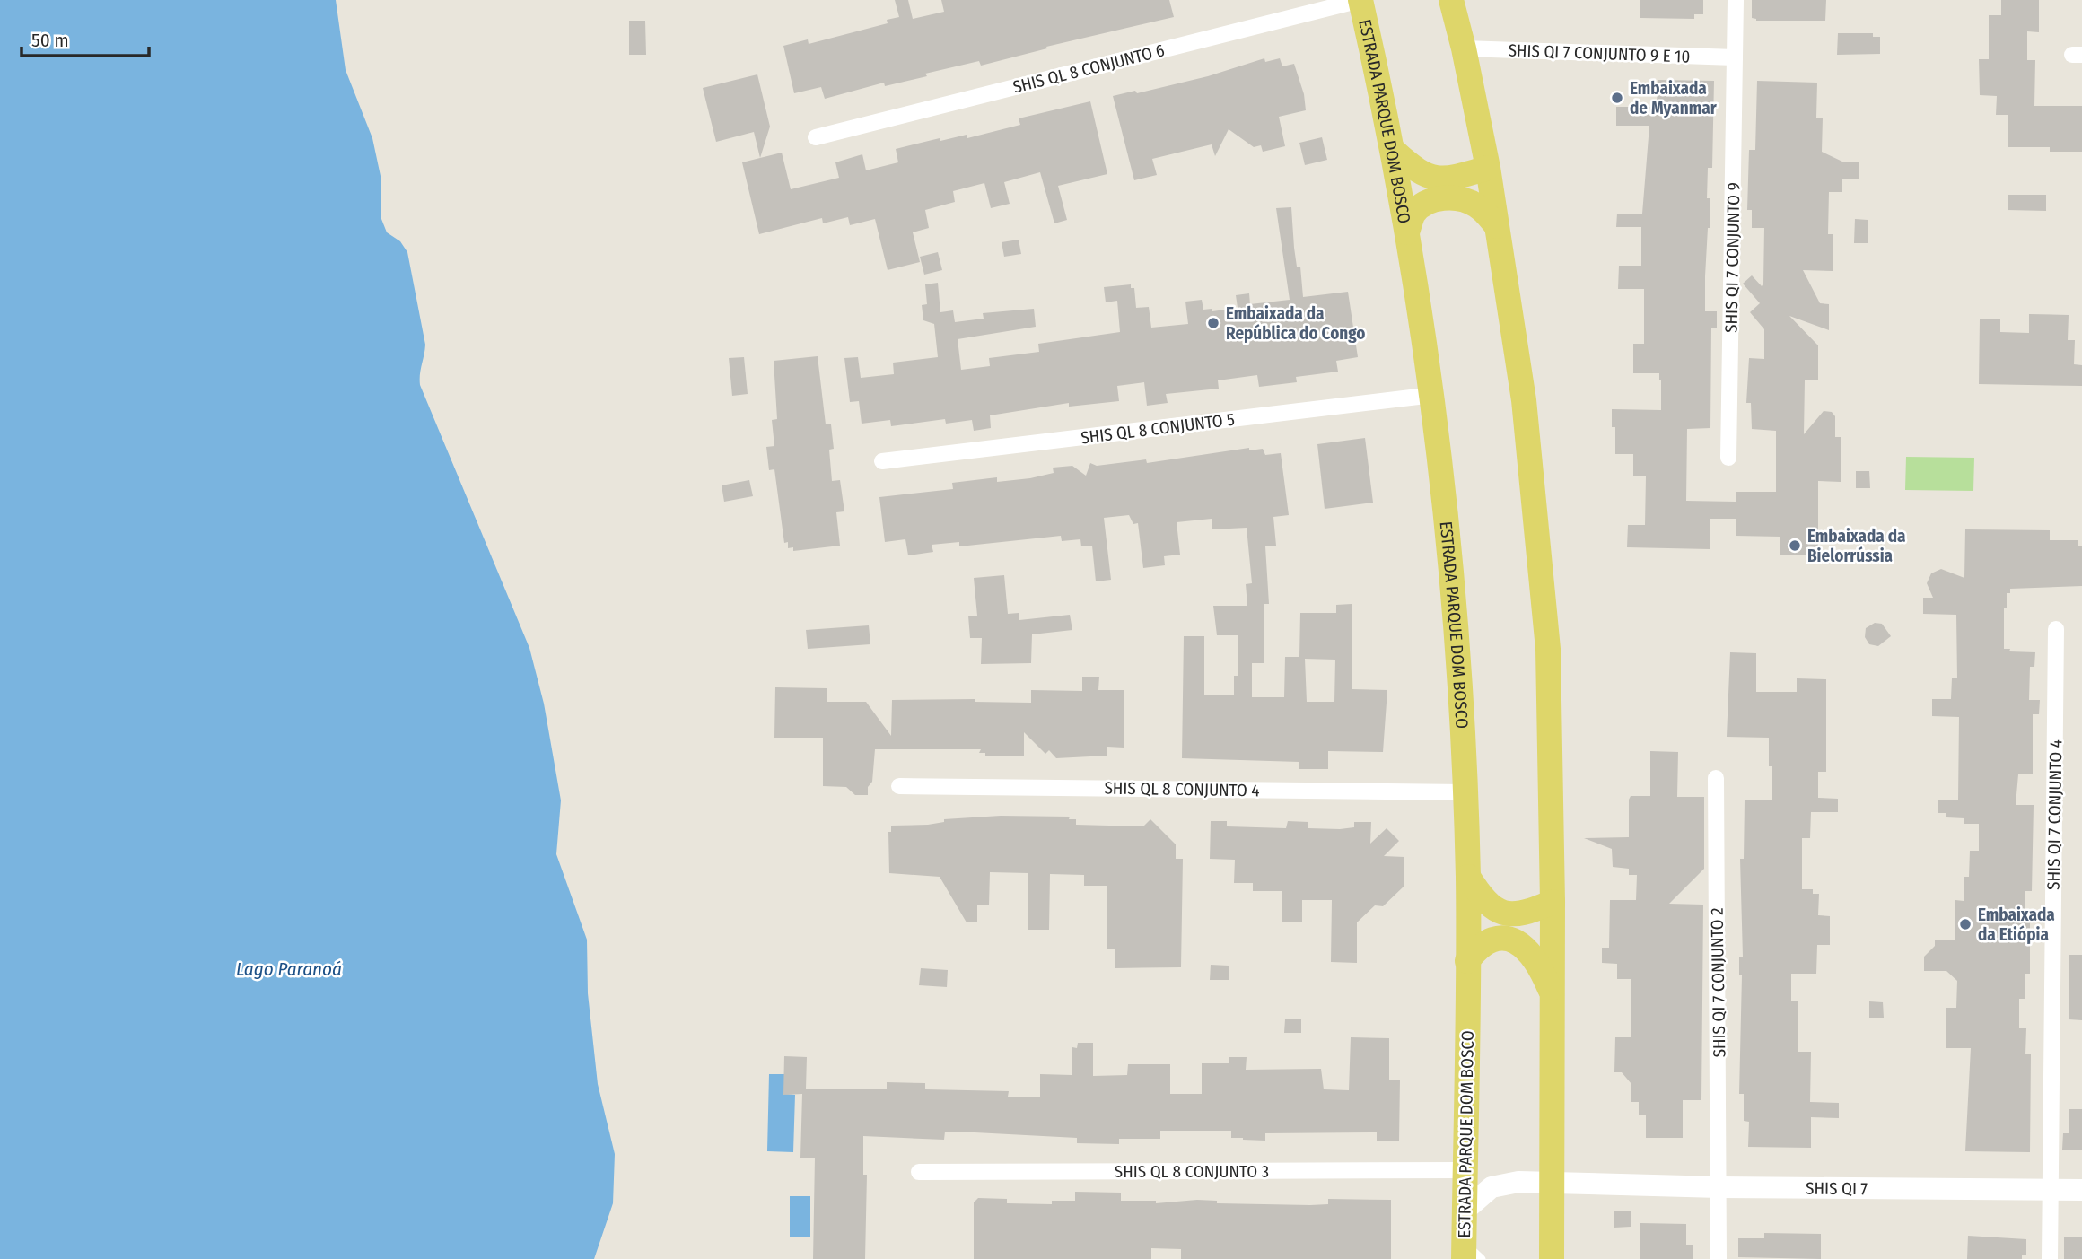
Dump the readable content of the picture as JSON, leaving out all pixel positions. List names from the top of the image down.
{
  "streets": {
    "main road": ["ESTRADA PARQUE DOM BOSCO"],
    "street": [
      "SHIS QI 7 CONJUNTO 9 E 10",
      "SHIS QL 8 CONJUNTO 6",
      "SHIS QI 7 CONJUNTO 9",
      "SHIS QL 8 CONJUNTO 5",
      "SHIS QL 8 CONJUNTO 4",
      "SHIS QI 7 CONJUNTO 4",
      "SHIS QI 7 CONJUNTO 2",
      "SHIS QL 8 CONJUNTO 3",
      "SHIS QI 7"
    ]
  },
  "crossings": [
    ["SHIS QI 7 CONJUNTO 9 E 10", "SHIS QI 7 CONJUNTO 9"],
    ["SHIS QL 8 CONJUNTO 6", "ESTRADA PARQUE DOM BOSCO"],
    ["ESTRADA PARQUE DOM BOSCO", "SHIS QL 8 CONJUNTO 5"],
    ["ESTRADA PARQUE DOM BOSCO", "SHIS QL 8 CONJUNTO 4"],
    ["ESTRADA PARQUE DOM BOSCO", "SHIS QL 8 CONJUNTO 3"],
    ["ESTRADA PARQUE DOM BOSCO", "SHIS QI 7"],
    ["SHIS QI 7 CONJUNTO 4", "SHIS QI 7"],
    ["SHIS QI 7 CONJUNTO 2", "SHIS QI 7"]
  ],
  "water": ["Lago Paranoá"],
  "places": [
    "Embaixada de Myanmar",
    "Embaixada da República do Congo",
    "Embaixada da Bielorrússia",
    "Embaixada da Etiópia"
  ],
  "scale_bar": "50 m"
}
